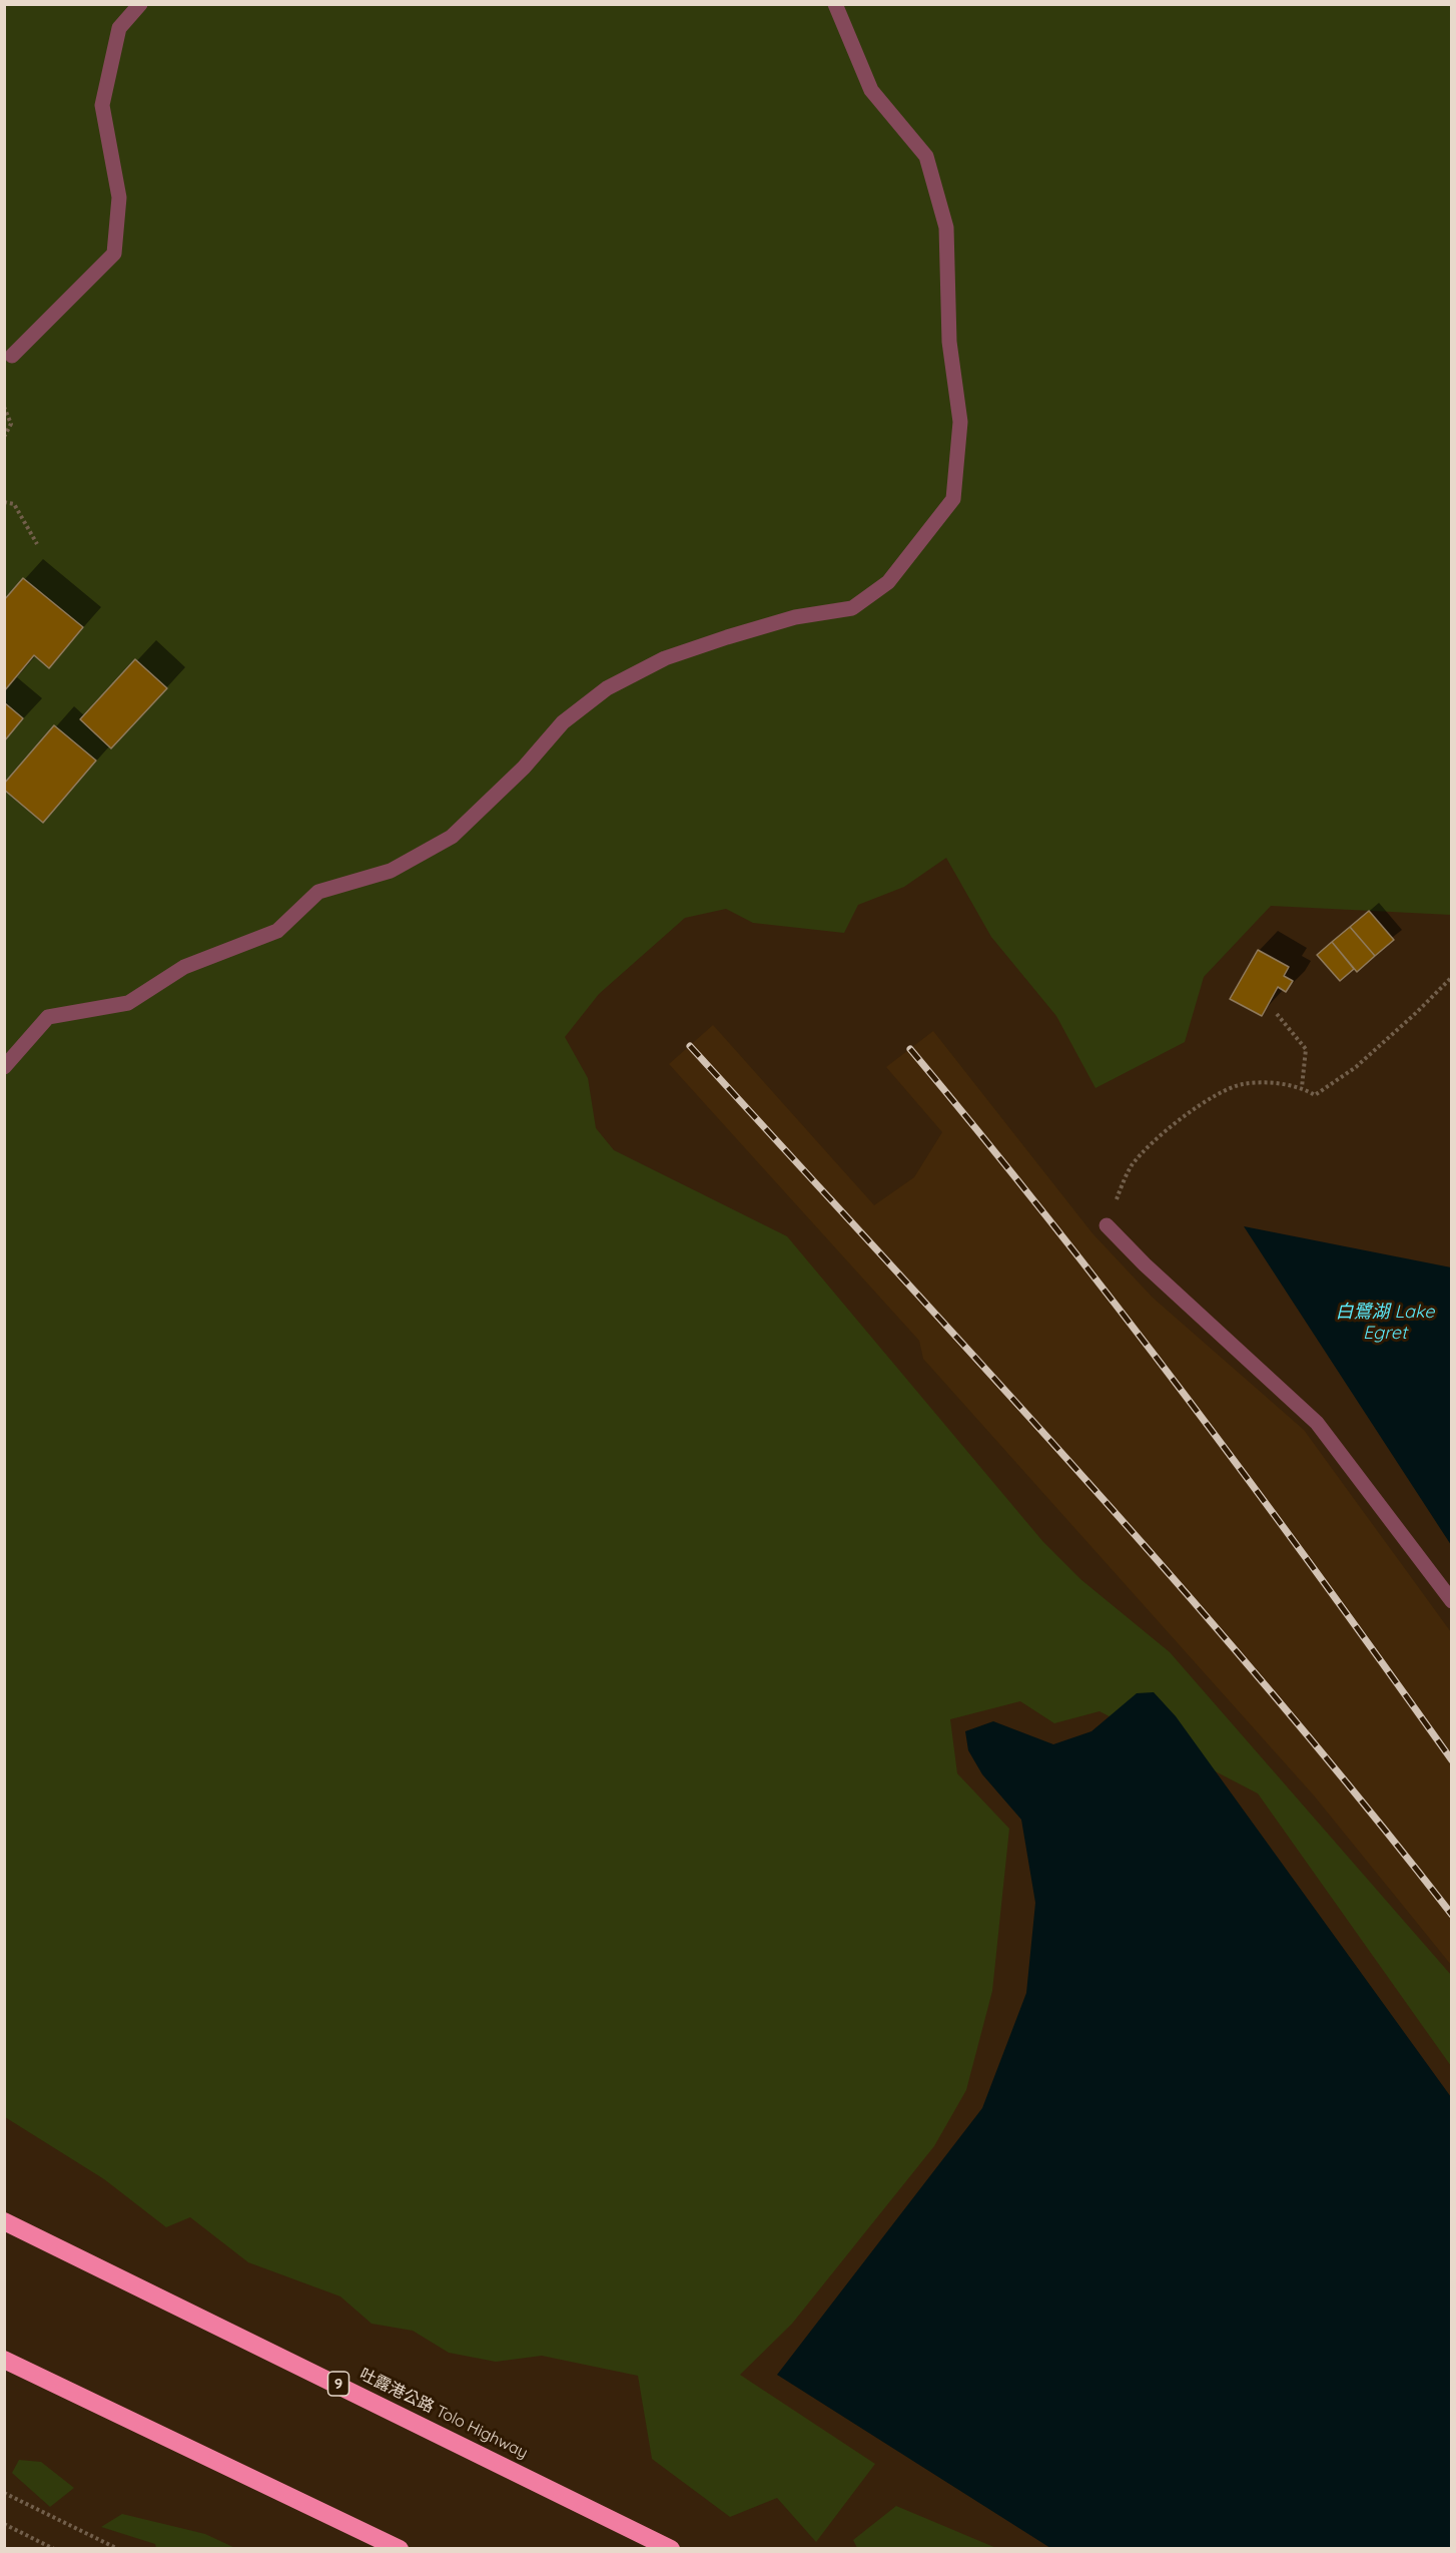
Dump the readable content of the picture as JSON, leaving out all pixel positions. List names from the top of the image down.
{
  "streets": {
    "highway": ["9", "吐露港公路 Tolo Highway"]
  },
  "water": ["白鷺湖 Lake Egret"]
}
